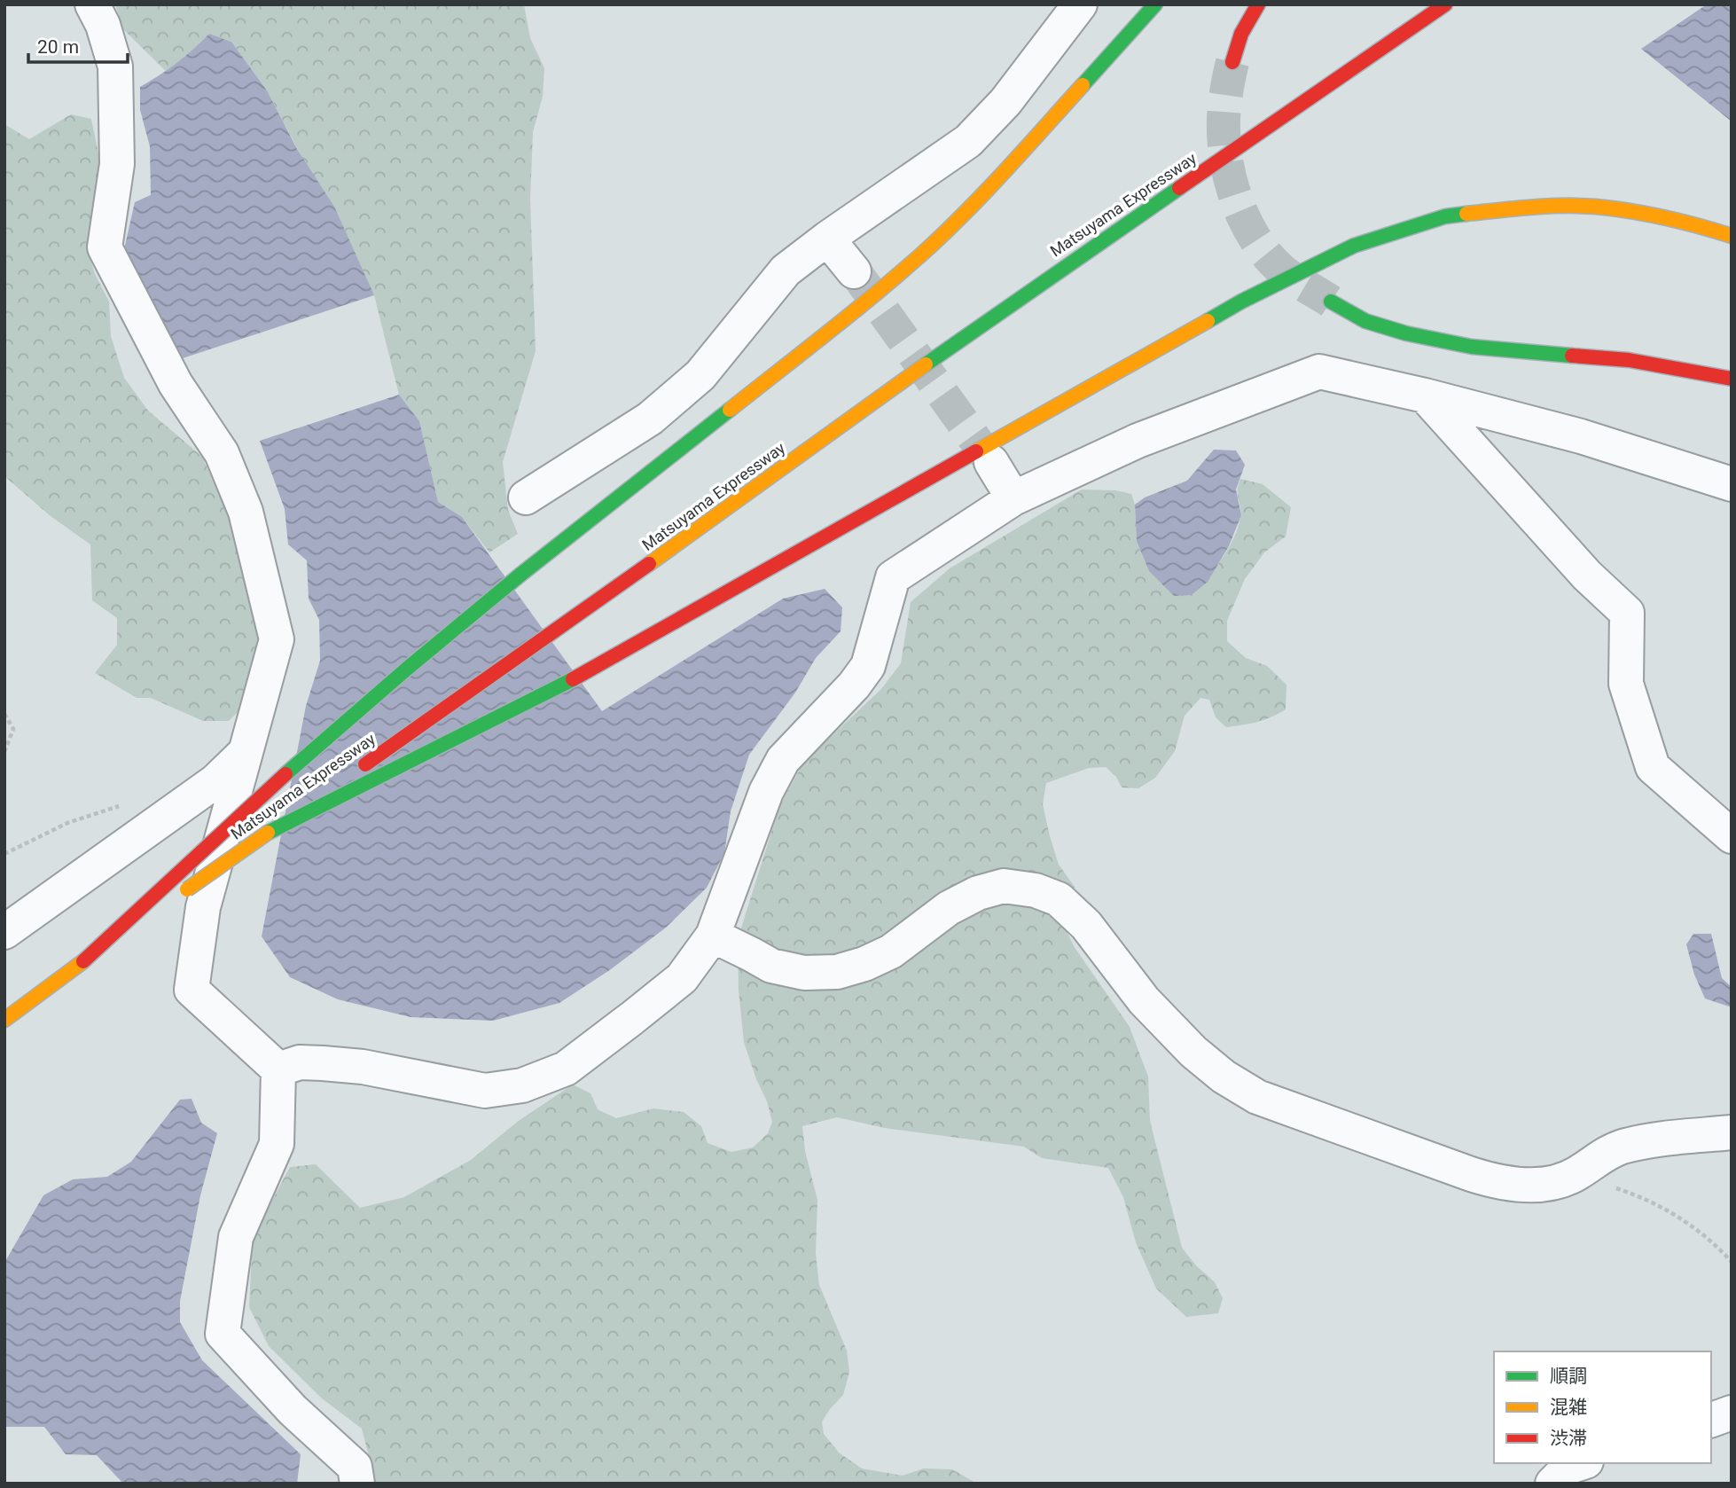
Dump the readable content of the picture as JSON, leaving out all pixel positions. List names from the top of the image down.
{
  "streets": {
    "highway": ["Matsuyama Expressway"]
  },
  "legend": ["順調", "混雑", "渋滞"],
  "scale_bar": "20 m"
}
